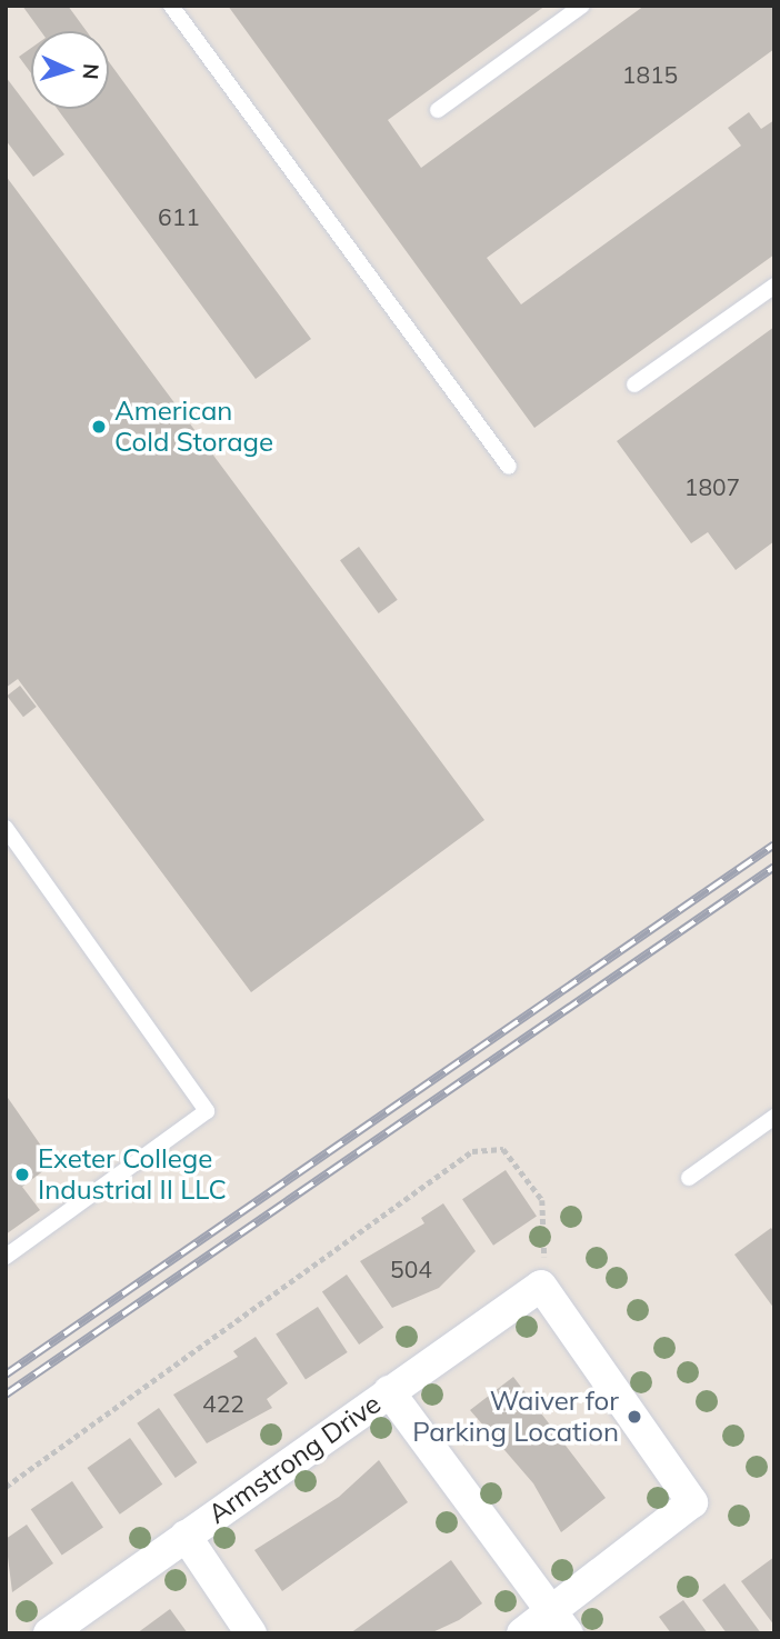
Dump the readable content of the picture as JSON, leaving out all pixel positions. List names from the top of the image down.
{
  "streets": {
    "street": ["Armstrong Drive"]
  },
  "places": ["American Cold Storage", "Exeter College Industrial II LLC", "Waiver for Parking Location"],
  "house_numbers": [
    "1815",
    "611",
    "1807",
    "504",
    "422"
  ],
  "north": "right"
}
